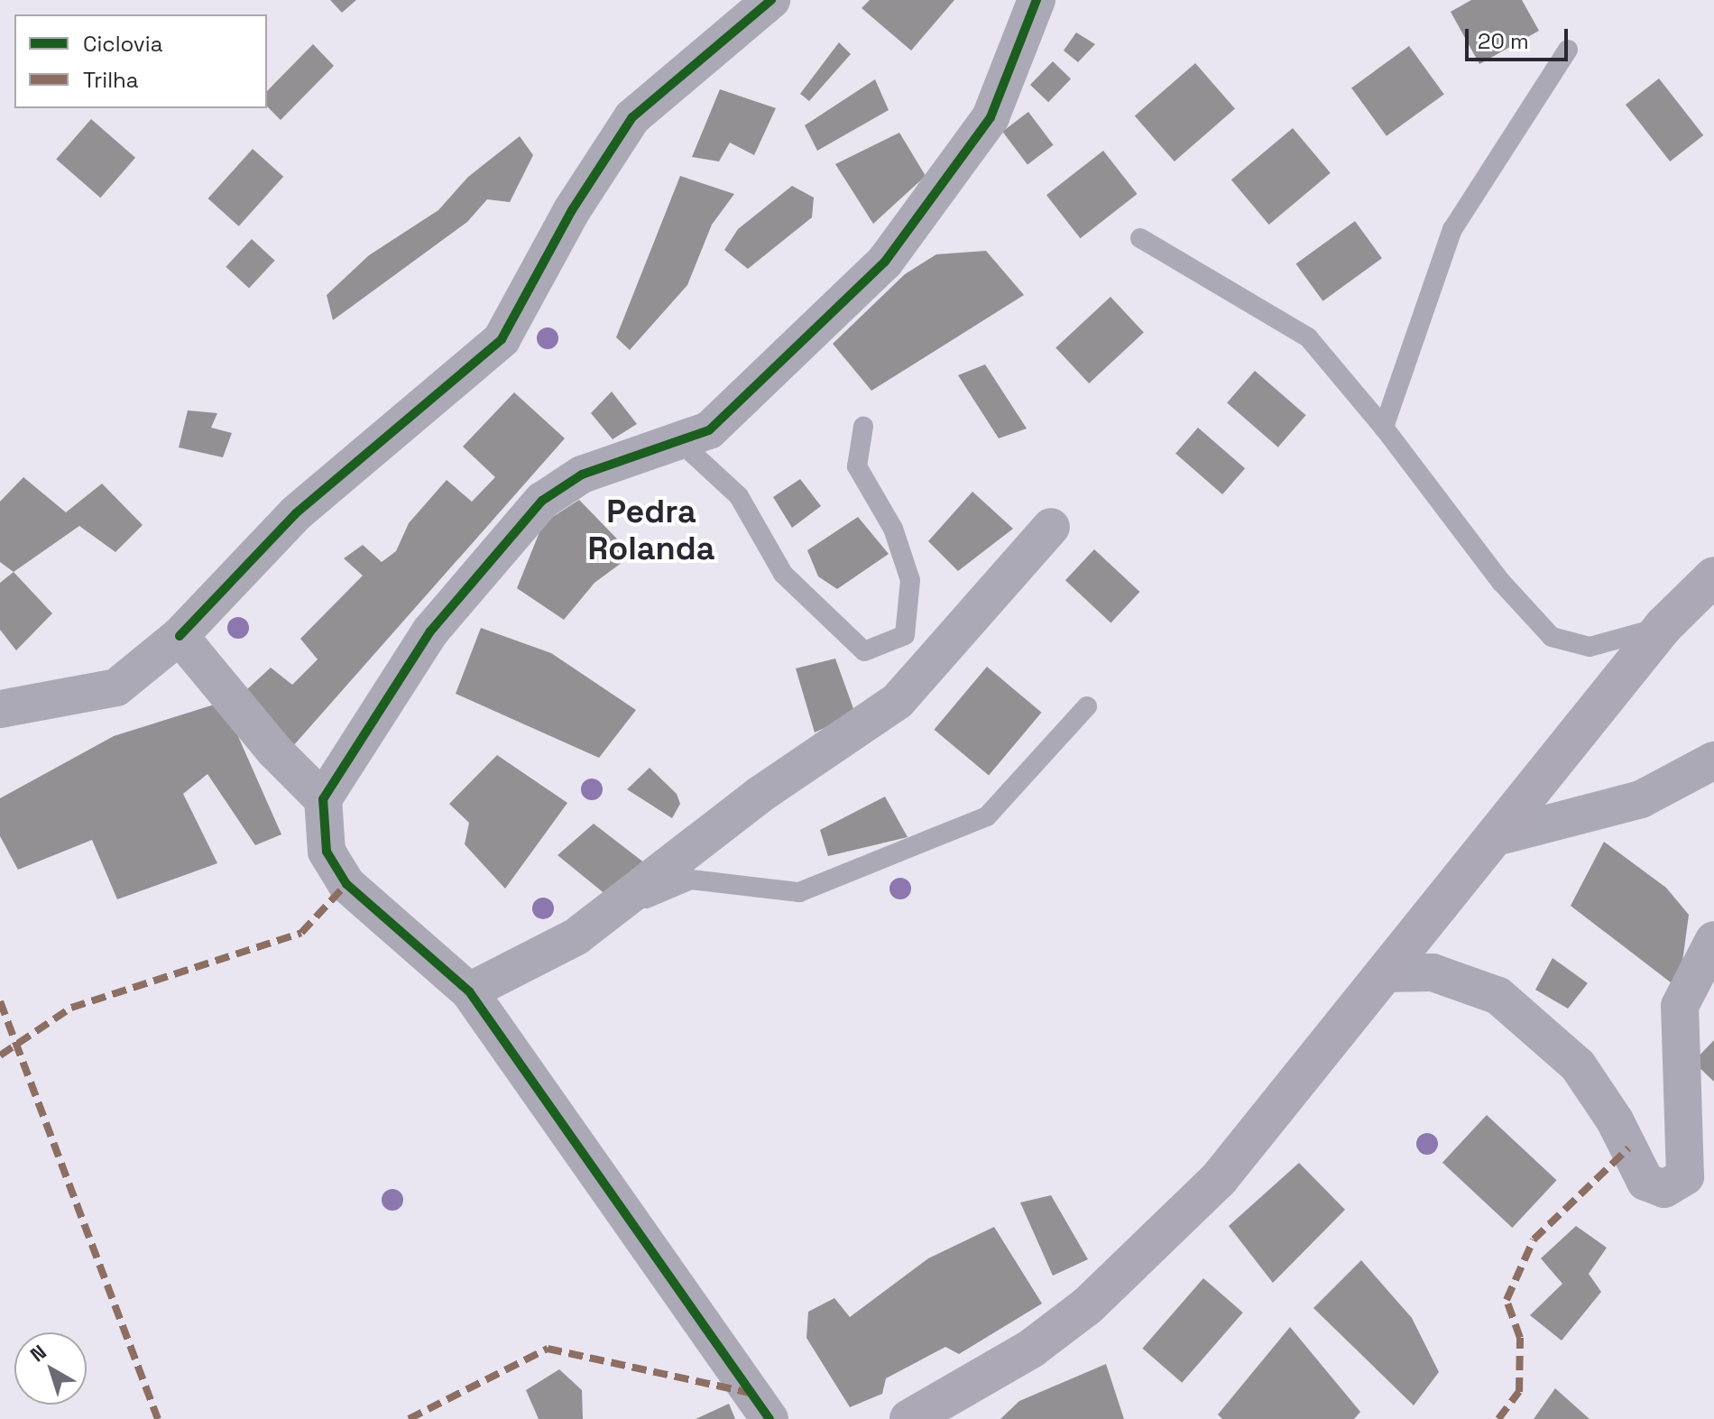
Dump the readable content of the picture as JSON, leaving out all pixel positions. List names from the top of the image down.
{
  "districts": ["Pedra Rolanda"],
  "legend": ["Ciclovia", "Trilha"],
  "scale_bar": "20 m",
  "north": "top left"
}
